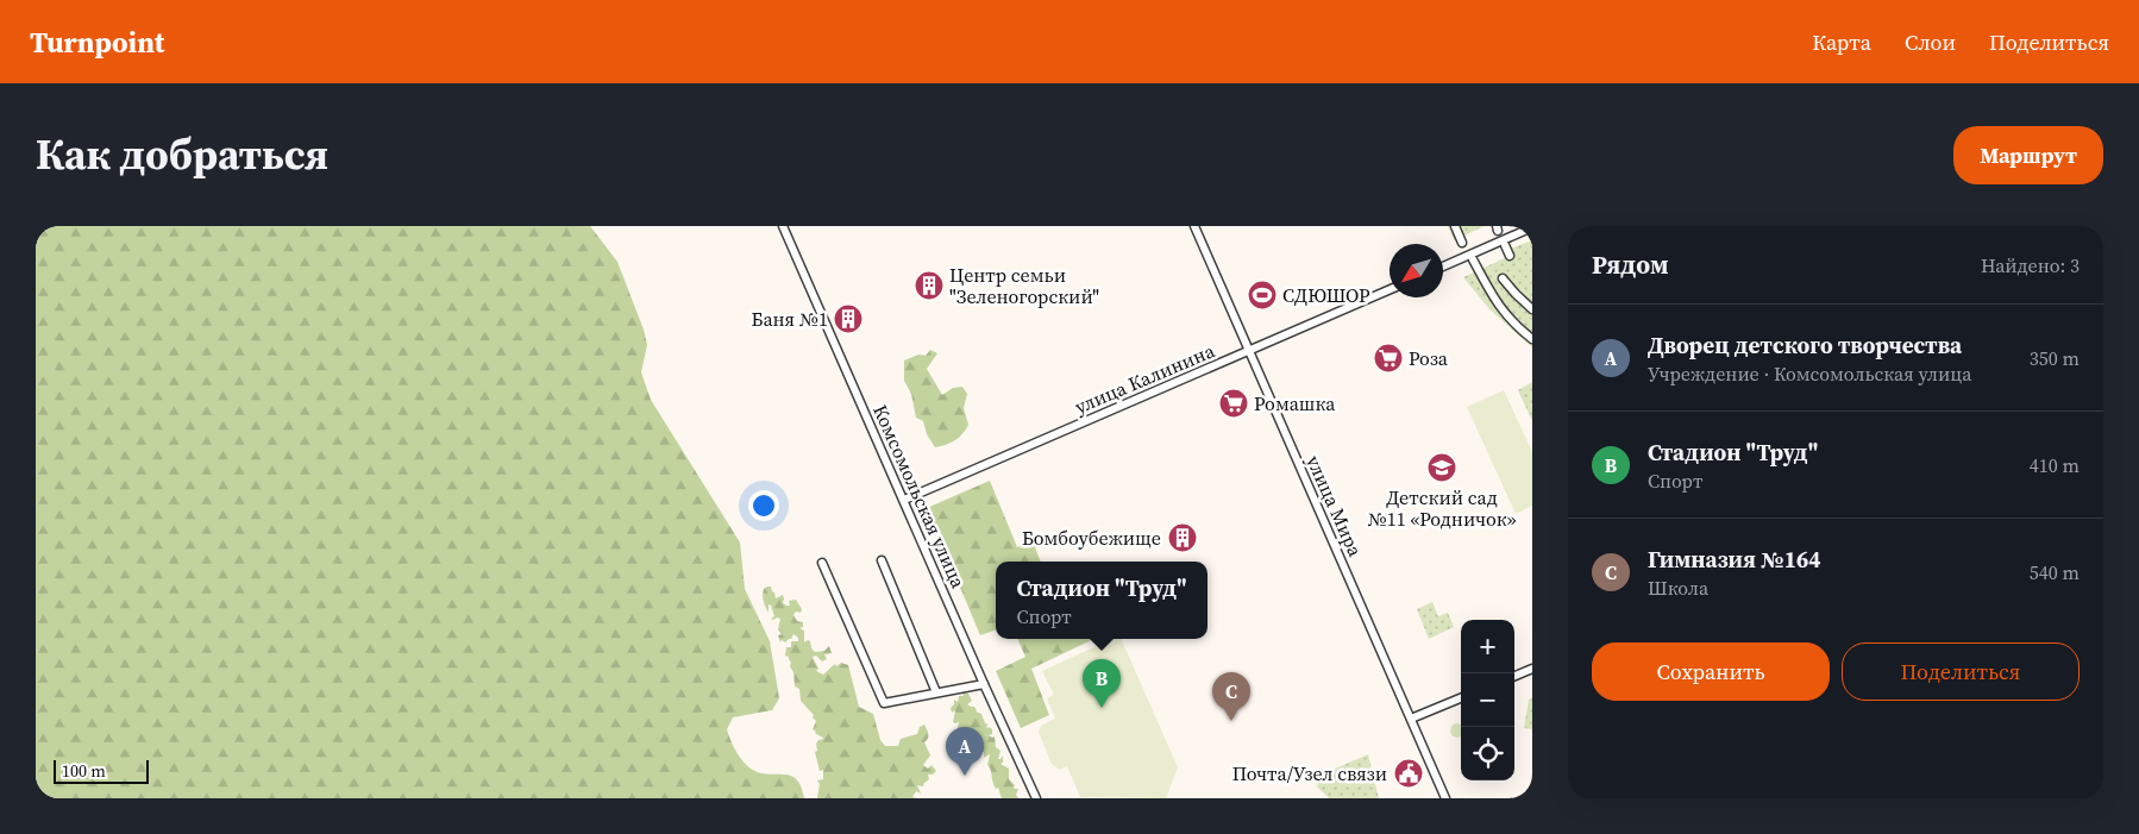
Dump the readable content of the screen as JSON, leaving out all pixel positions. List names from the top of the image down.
{
  "streets": {
    "street": ["улица Калинина", "Комсомольская улица", "улица Мира"]
  },
  "crossings": [
    ["улица Калинина", "Комсомольская улица"],
    ["улица Калинина", "улица Мира"]
  ],
  "places": {
    "building": ["Центр семьи \"Зеленогорский\"", "Баня №1", "Бомбоубежище"],
    "sports": ["СДЮШОР"],
    "supermarket": ["Роза", "Ромашка"],
    "school or university": ["Детский сад №11 «Родничок»"],
    "public building": ["Почта/Узел связи"]
  },
  "scale_bar": "100 m",
  "north": "bottom left",
  "page": {
    "header": "Turnpoint",
    "nav": ["Карта", "Слои", "Поделиться"],
    "title": "Как добраться",
    "buttons": [
      "Маршрут",
      ["Сохранить", "Поделиться"]
    ],
    "heading": ["Рядом", "Найдено: 3"],
    "list": [
      {
        "mark": "A",
        "name": "Дворец детского творчества",
        "note": "Учреждение · Комсомольская улица",
        "value": "350 m"
      },
      {
        "mark": "B",
        "name": "Стадион \"Труд\"",
        "note": "Спорт",
        "value": "410 m"
      },
      {
        "mark": "C",
        "name": "Гимназия №164",
        "note": "Школа",
        "value": "540 m"
      }
    ],
    "popup": ["Стадион \"Труд\"", "Спорт"],
    "map_buttons": ["+", "−"],
    "pins": ["B", "C", "A"],
    "scale": "100 m"
  }
}
